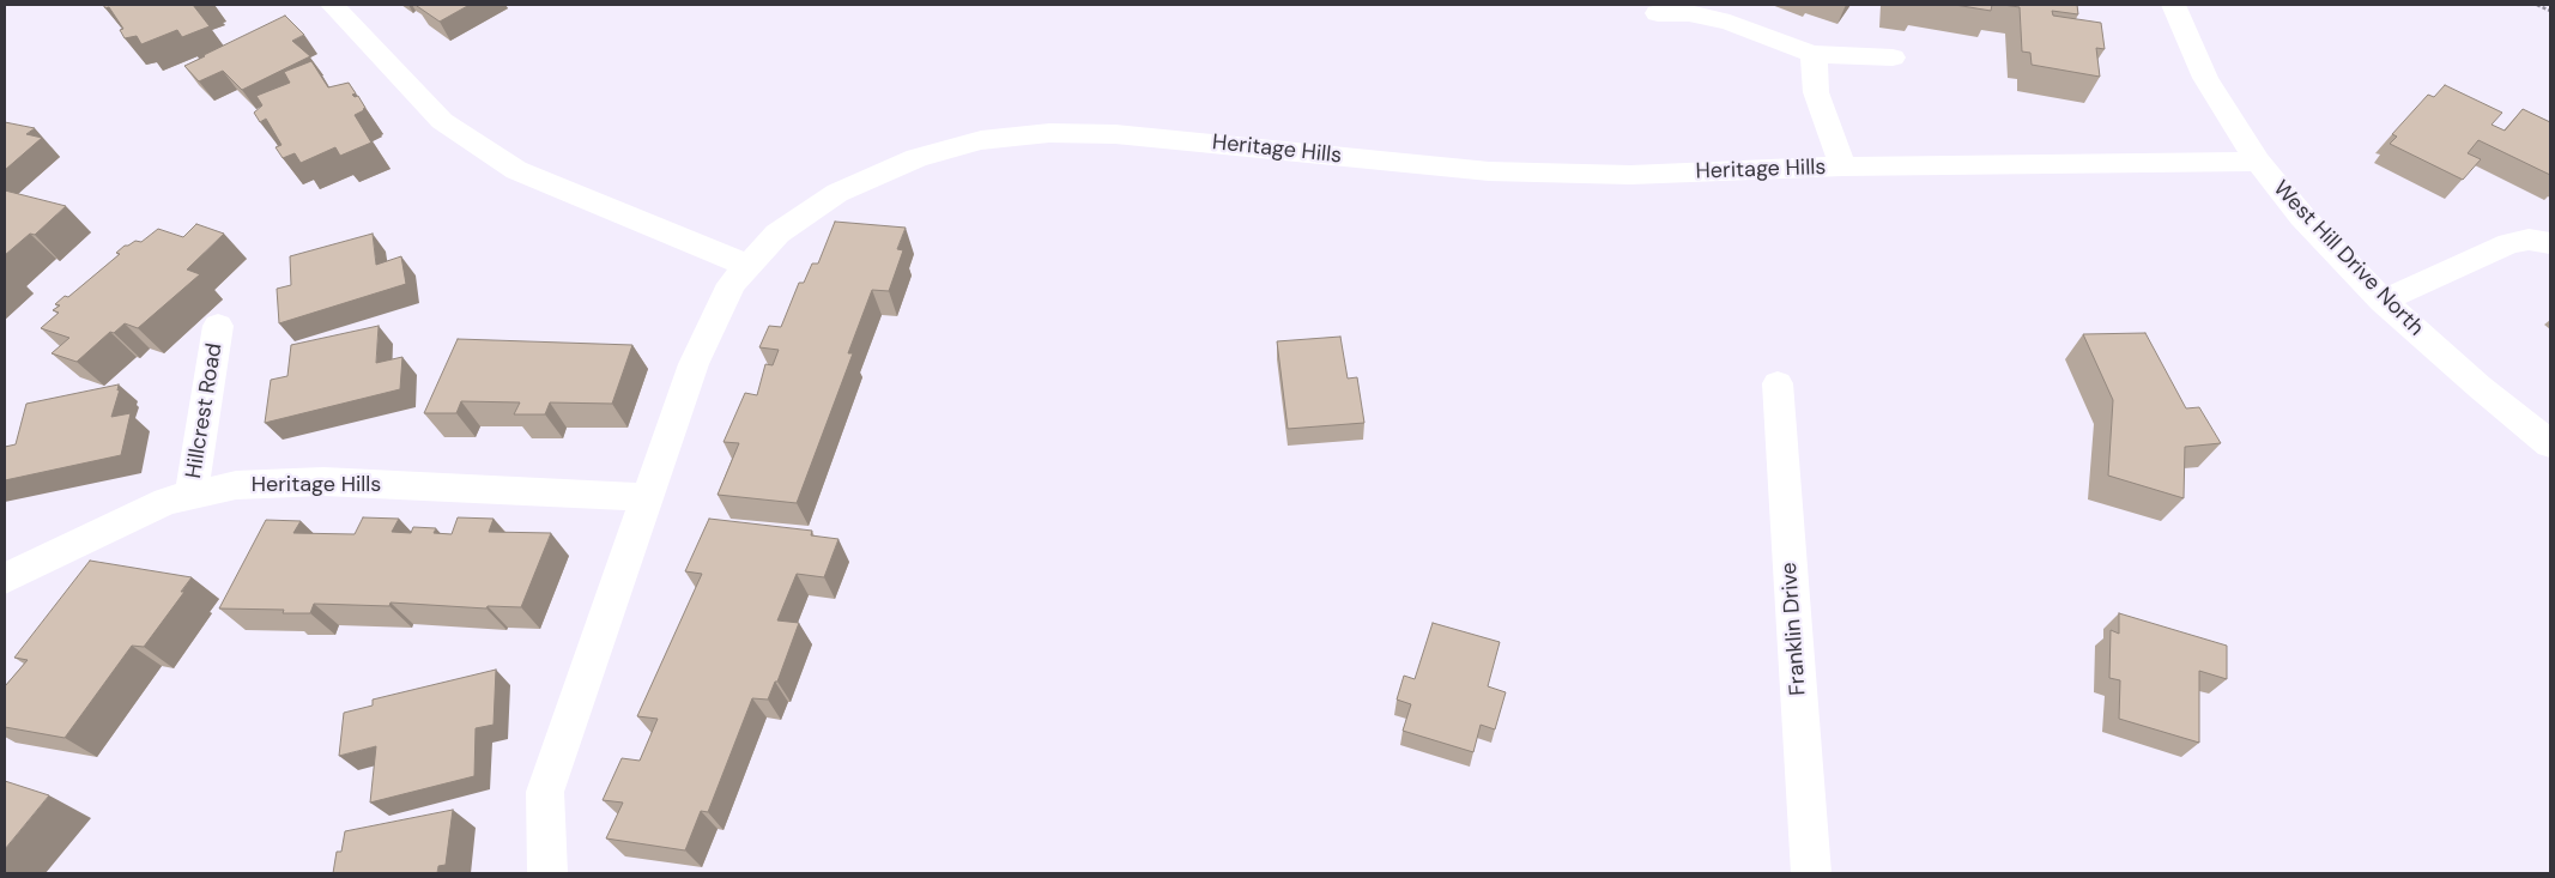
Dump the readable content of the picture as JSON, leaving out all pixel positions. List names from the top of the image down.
{
  "streets": {
    "street": [
      "Heritage Hills",
      "West Hill Drive North",
      "Hillcrest Road",
      "Franklin Drive"
    ]
  },
  "crossings": [
    ["Heritage Hills", "West Hill Drive North"],
    ["Heritage Hills", "Hillcrest Road"]
  ]
}
